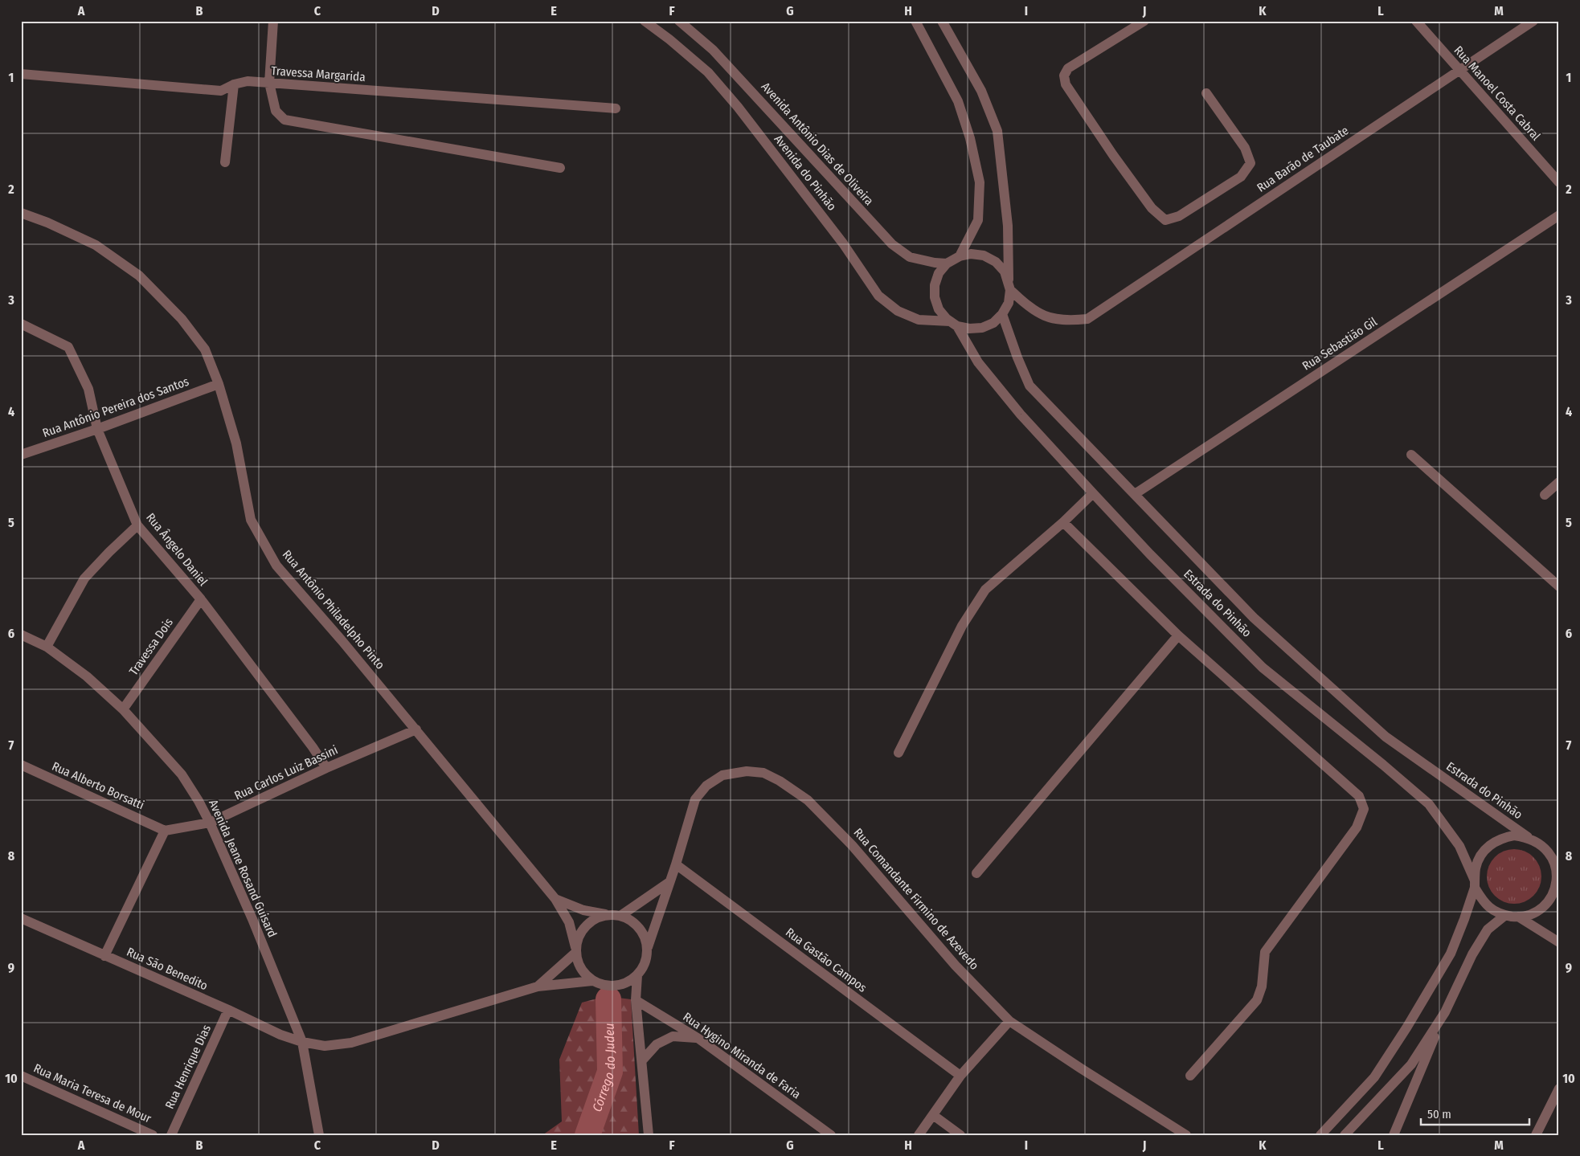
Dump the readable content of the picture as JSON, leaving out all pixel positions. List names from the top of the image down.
{
  "streets": {
    "street": [
      "Travessa Margarida",
      "Rua Manoel Costa Cabral",
      "Avenida Antônio Dias de Oliveira",
      "Rua Barão de Taubate",
      "Avenida do Pinhão",
      "Rua Sebastião Gil",
      "Rua Antônio Pereira dos Santos",
      "Rua Ângelo Daniel",
      "Estrada do Pinhão",
      "Rua Antônio Philadelpho Pinto",
      "Travessa Dois",
      "Rua Carlos Luiz Bassini",
      "Rua Alberto Borsatti",
      "Avenida Jeane Rosand Guisard",
      "Rua Comandante Firmino de Azevedo",
      "Rua Gastão Campos",
      "Rua São Benedito",
      "Rua Hygino Miranda de Faria",
      "Rua Henrique Dias",
      "Rua Maria Teresa de Mour"
    ]
  },
  "crossings": [
    ["Rua Manoel Costa Cabral", "Rua Barão de Taubate"],
    ["Avenida Antônio Dias de Oliveira", "Rua Barão de Taubate"],
    ["Avenida Antônio Dias de Oliveira", "Avenida do Pinhão"],
    ["Avenida Antônio Dias de Oliveira", "Estrada do Pinhão"],
    ["Rua Barão de Taubate", "Avenida do Pinhão"],
    ["Rua Barão de Taubate", "Estrada do Pinhão"],
    ["Avenida do Pinhão", "Estrada do Pinhão"],
    ["Rua Sebastião Gil", "Estrada do Pinhão"],
    ["Rua Antônio Pereira dos Santos", "Rua Ângelo Daniel"],
    ["Rua Antônio Pereira dos Santos", "Rua Antônio Philadelpho Pinto"],
    ["Rua Ângelo Daniel", "Travessa Dois"],
    ["Rua Ângelo Daniel", "Rua Carlos Luiz Bassini"],
    ["Rua Antônio Philadelpho Pinto", "Rua Carlos Luiz Bassini"],
    ["Rua Antônio Philadelpho Pinto", "Rua Comandante Firmino de Azevedo"],
    ["Travessa Dois", "Avenida Jeane Rosand Guisard"],
    ["Rua Carlos Luiz Bassini", "Rua Alberto Borsatti"],
    ["Rua Carlos Luiz Bassini", "Avenida Jeane Rosand Guisard"],
    ["Avenida Jeane Rosand Guisard", "Rua São Benedito"],
    ["Rua Comandante Firmino de Azevedo", "Rua Gastão Campos"],
    ["Rua São Benedito", "Rua Henrique Dias"]
  ],
  "water": ["Córrego do Judeu"],
  "scale_bar": "50 m",
  "grid": {
    "columns": [
      "A",
      "B",
      "C",
      "D",
      "E",
      "F",
      "G",
      "H",
      "I",
      "J",
      "K",
      "L",
      "M"
    ],
    "rows": [
      "1",
      "2",
      "3",
      "4",
      "5",
      "6",
      "7",
      "8",
      "9",
      "10"
    ]
  }
}
